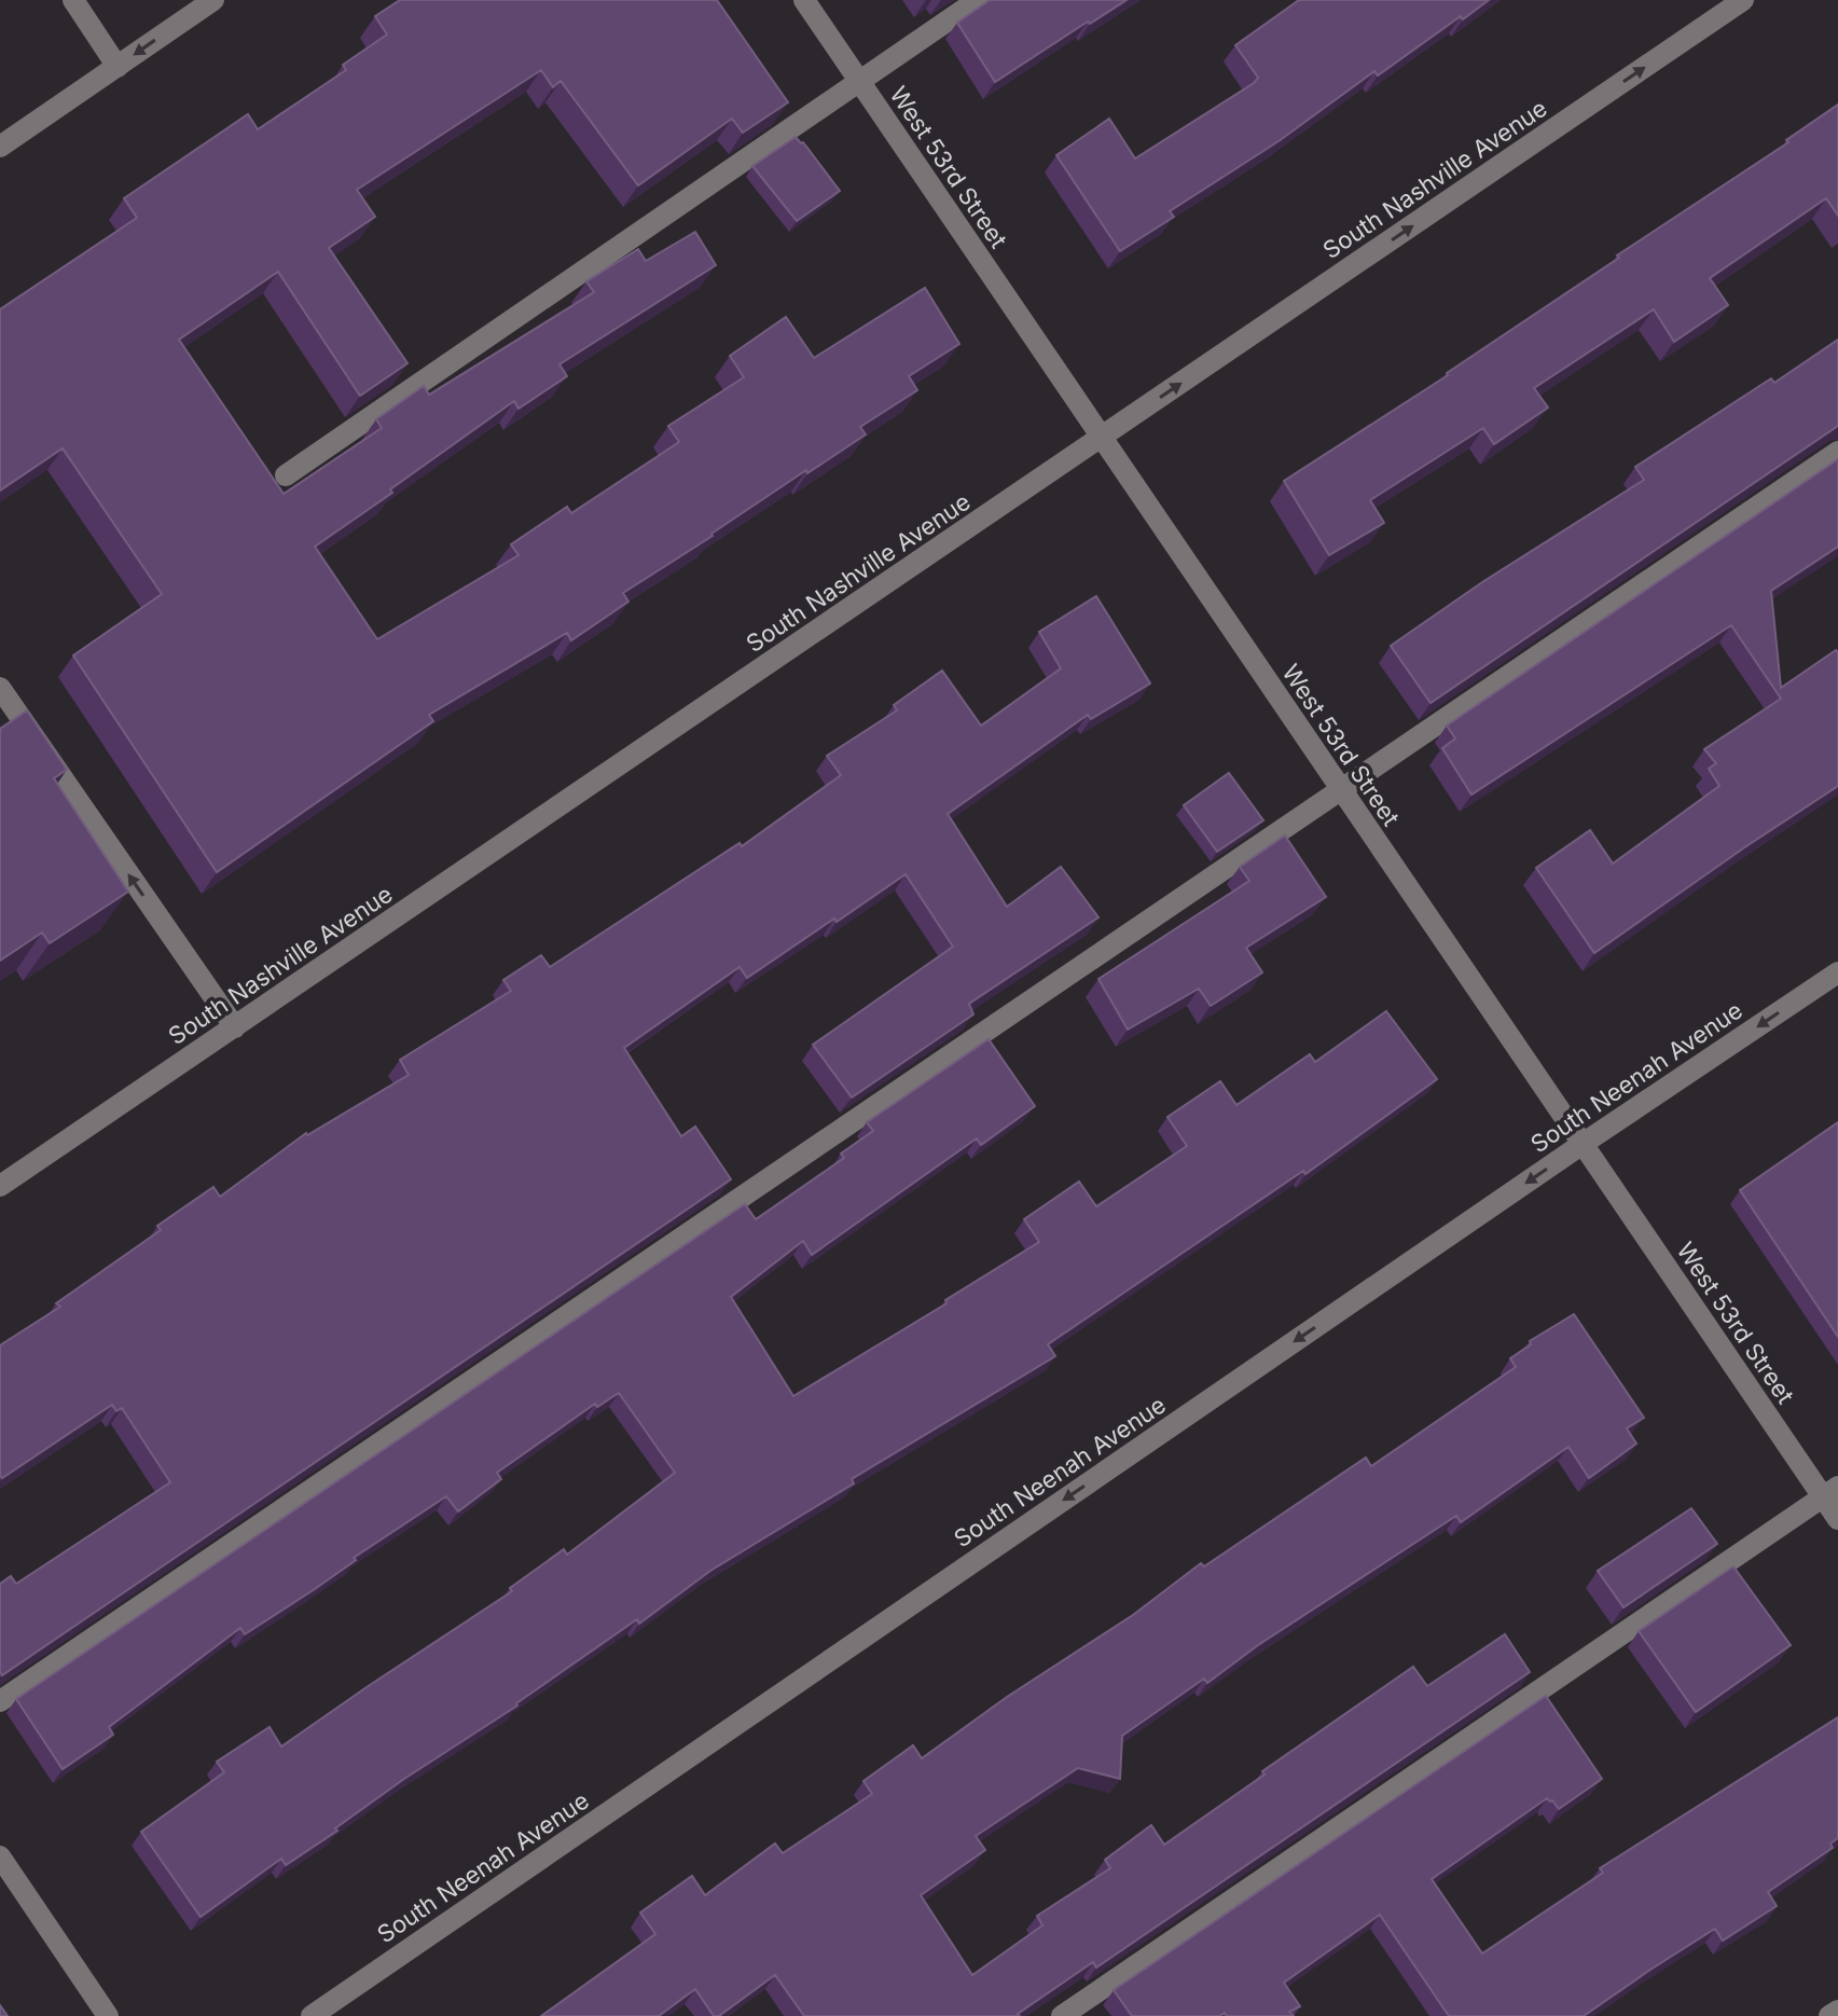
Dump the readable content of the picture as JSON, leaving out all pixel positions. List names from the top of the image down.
{
  "streets": {
    "street": ["West 53rd Street", "South Nashville Avenue", "South Neenah Avenue"]
  },
  "crossings": [
    ["West 53rd Street", "South Nashville Avenue"],
    ["West 53rd Street", "South Neenah Avenue"]
  ],
  "one_way": ["South Nashville Avenue", "South Neenah Avenue"]
}
